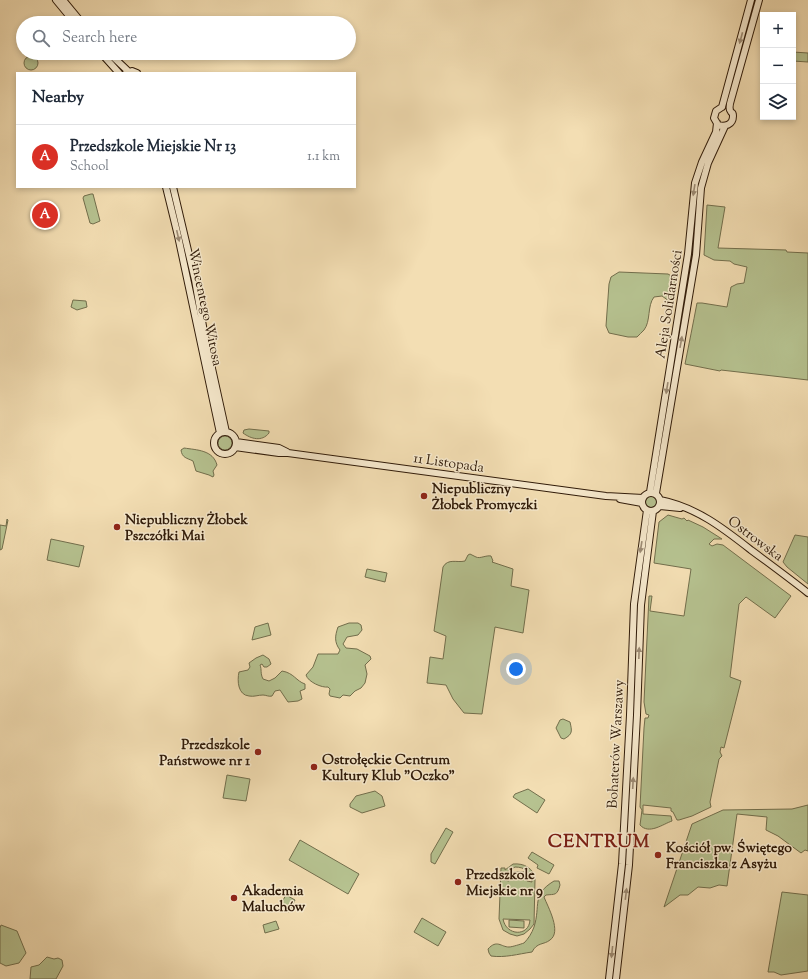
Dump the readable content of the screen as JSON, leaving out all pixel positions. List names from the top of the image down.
{
  "streets": {
    "main road": [
      "Aleja Solidarności",
      "Wincentego Witosa",
      "11 Listopada",
      "Ostrowska",
      "Bohaterów Warszawy"
    ]
  },
  "crossings": [
    ["Aleja Solidarności", "11 Listopada"],
    ["Aleja Solidarności", "Ostrowska"],
    ["Aleja Solidarności", "Bohaterów Warszawy"],
    ["Wincentego Witosa", "11 Listopada"],
    ["11 Listopada", "Ostrowska"],
    ["11 Listopada", "Bohaterów Warszawy"],
    ["Ostrowska", "Bohaterów Warszawy"]
  ],
  "districts": ["CENTRUM"],
  "places": [
    "Niepubliczny Żłobek Promyczki",
    "Niepubliczny Żłobek Pszczółki Mai",
    "Przedszkole Państwowe nr 1",
    "Ostrołęckie Centrum Kultury Klub \"Oczko\"",
    "Kościół pw. Świętego Franciszka z Asyżu",
    "Przedszkole Miejskie nr 9",
    "Akademia Maluchów"
  ],
  "page": {
    "map_buttons": ["+", "−"],
    "search": "Search here",
    "heading": "Nearby",
    "list": [
      {
        "mark": "A",
        "name": "Przedszkole Miejskie Nr 13",
        "note": "School",
        "value": "1.1 km"
      }
    ],
    "pins": "A"
  }
}
